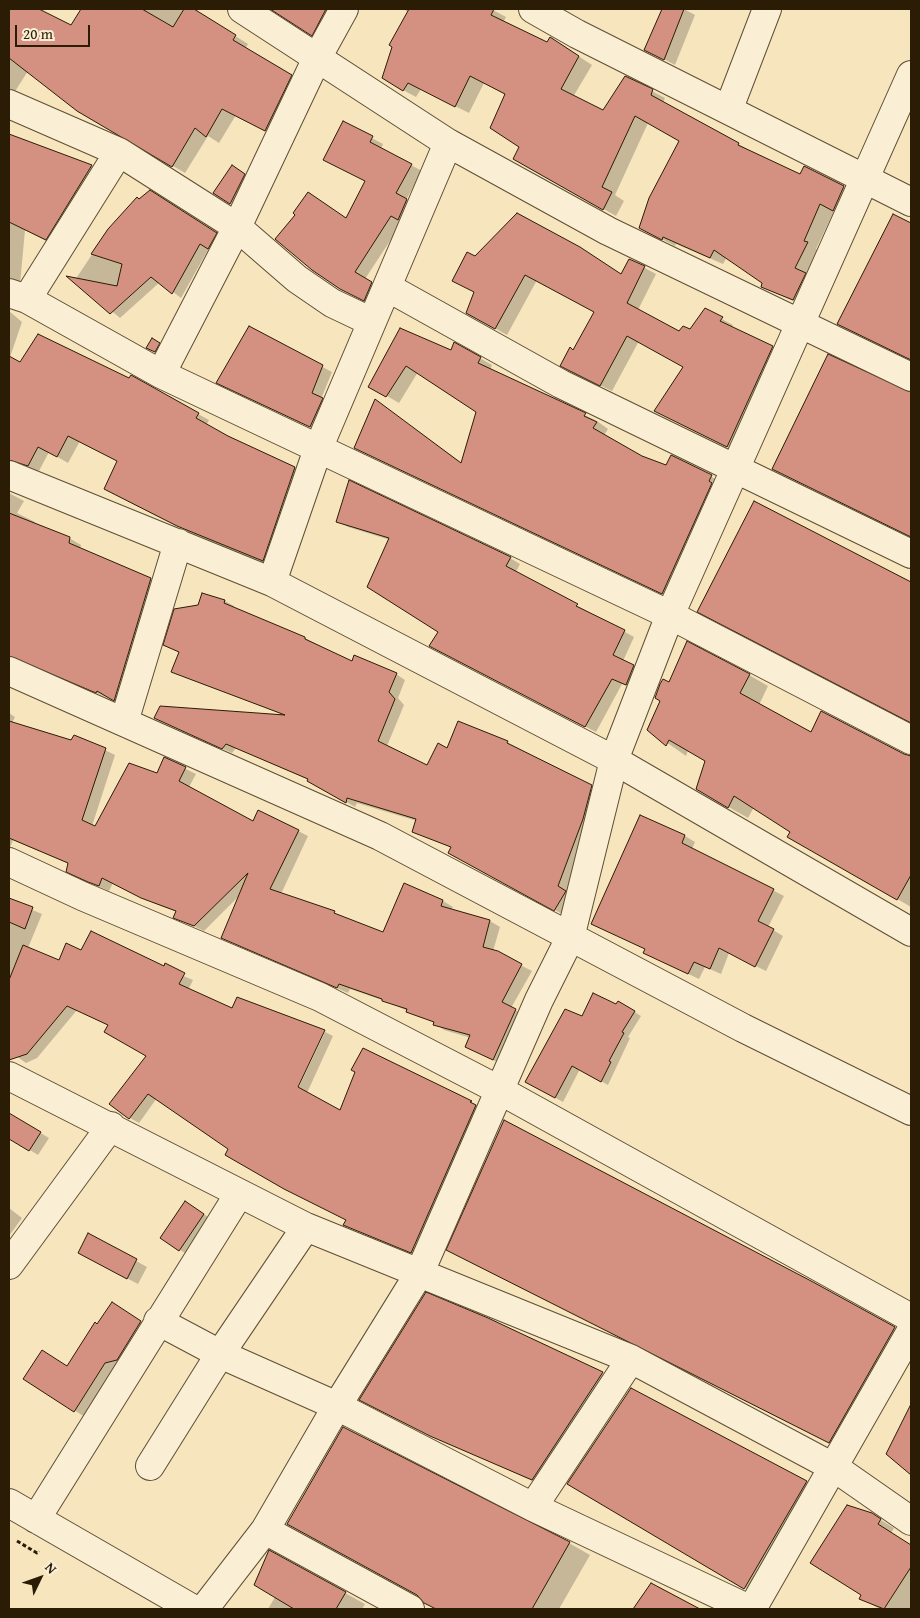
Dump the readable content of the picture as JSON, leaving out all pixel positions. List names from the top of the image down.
{
  "scale_bar": "20 m",
  "north": "top right"
}
